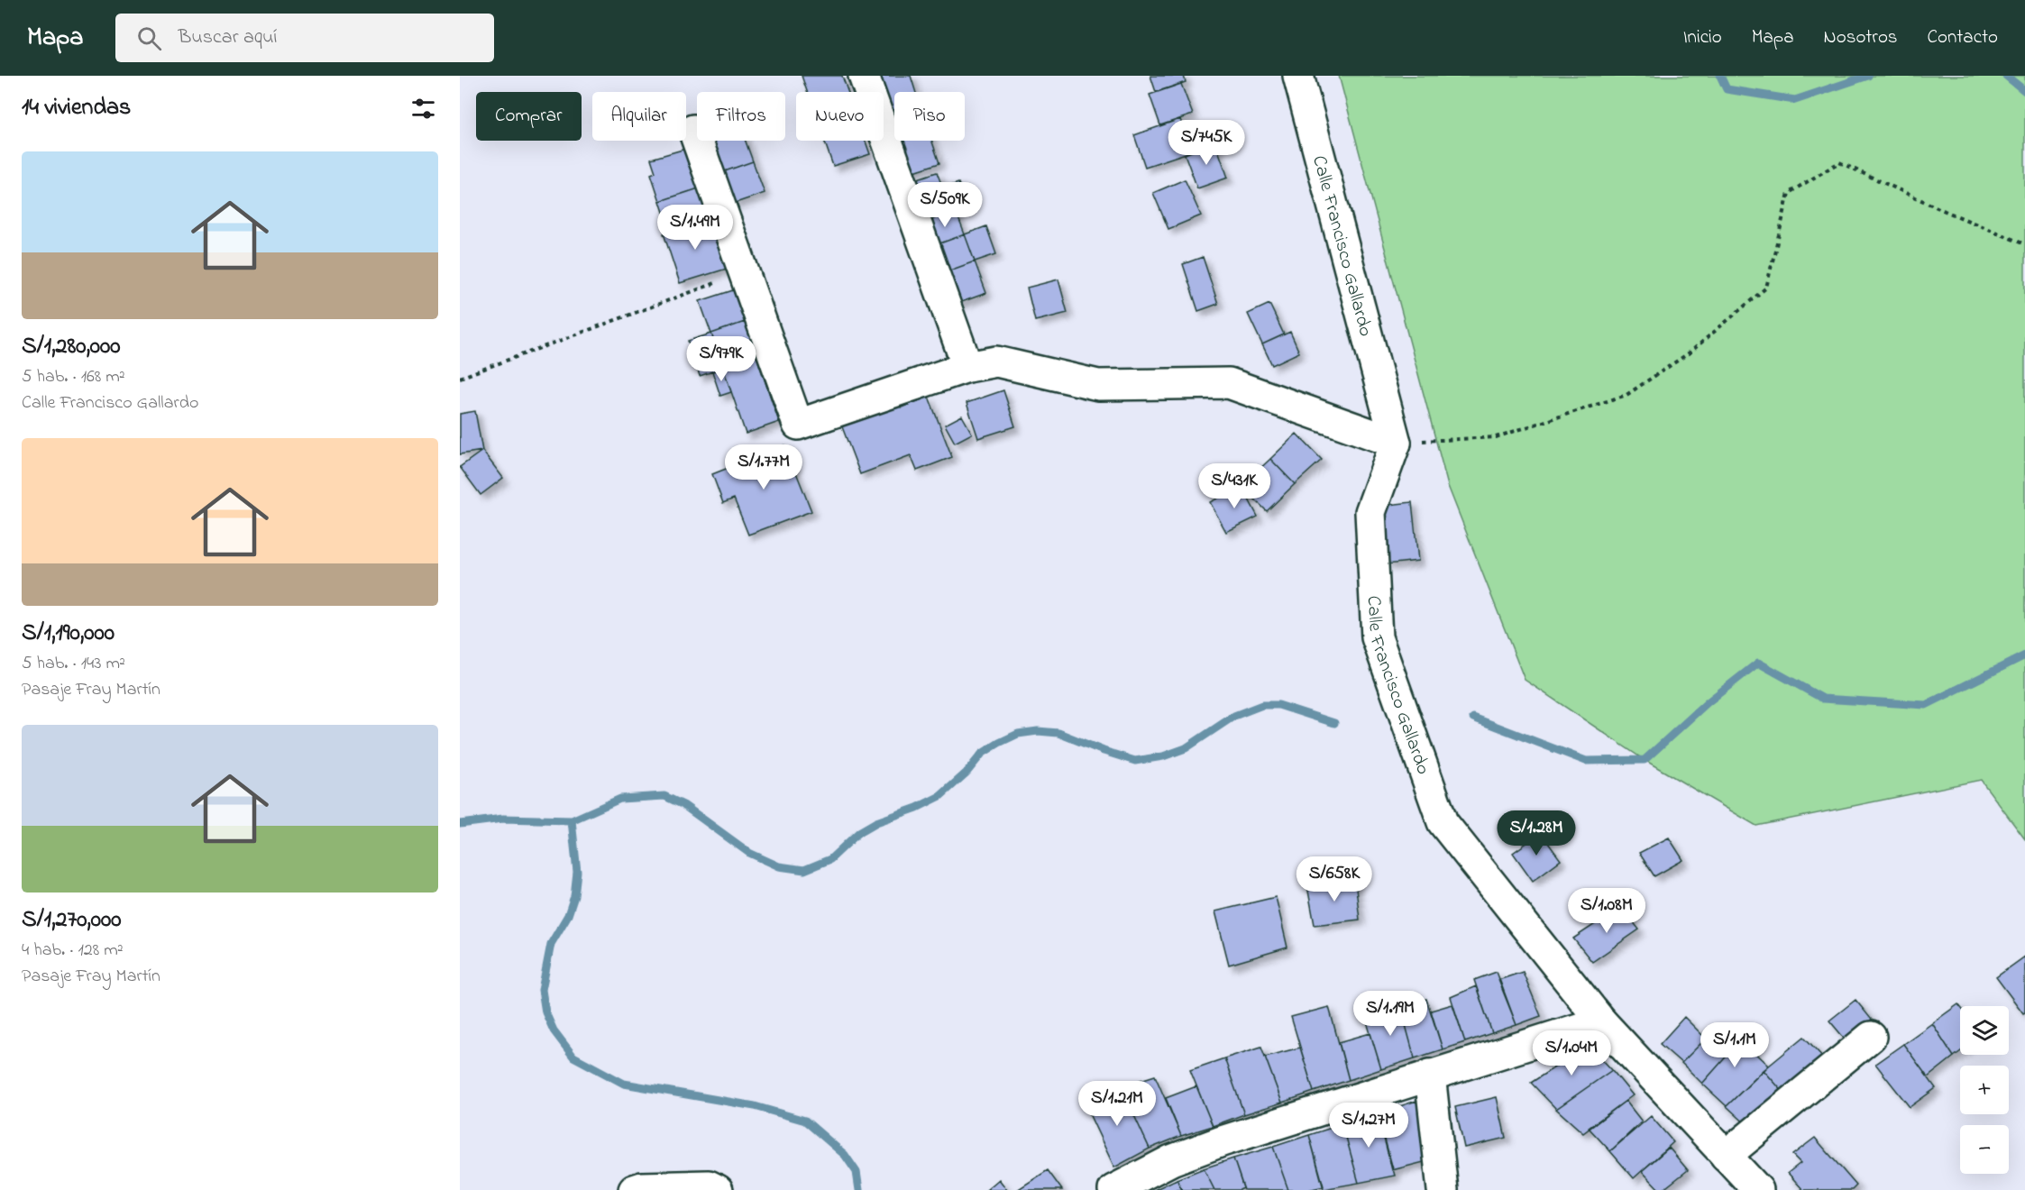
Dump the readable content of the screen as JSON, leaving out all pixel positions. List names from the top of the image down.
{
  "streets": {
    "street": ["Calle Francisco Gallardo"]
  },
  "page": {
    "header": "Mapa",
    "search": "Buscar aquí",
    "nav": [
      "Inicio",
      "Mapa",
      "Nosotros",
      "Contacto"
    ],
    "heading": "14 viviendas",
    "chip": [
      "Comprar",
      "Alquilar",
      "Filtros",
      "Nuevo",
      "Piso"
    ],
    "price": [
      "S/745K",
      "S/509K",
      "S/1.49M",
      "S/979K",
      "S/1.77M",
      "S/431K",
      "S/1.28M",
      "S/658K",
      "S/1.08M",
      "S/1.19M",
      "S/1.1M",
      "S/1.04M",
      "S/1.21M",
      "S/1.27M"
    ],
    "list": [
      {
        "name": "S/1,280,000",
        "note": "5 hab. · 168 m² · Calle Francisco Gallardo"
      },
      {
        "name": "S/1,190,000",
        "note": "5 hab. · 143 m² · Pasaje Fray Martín"
      },
      {
        "name": "S/1,270,000",
        "note": "4 hab. · 128 m² · Pasaje Fray Martín"
      }
    ],
    "map_buttons": ["+", "−"]
  }
}
